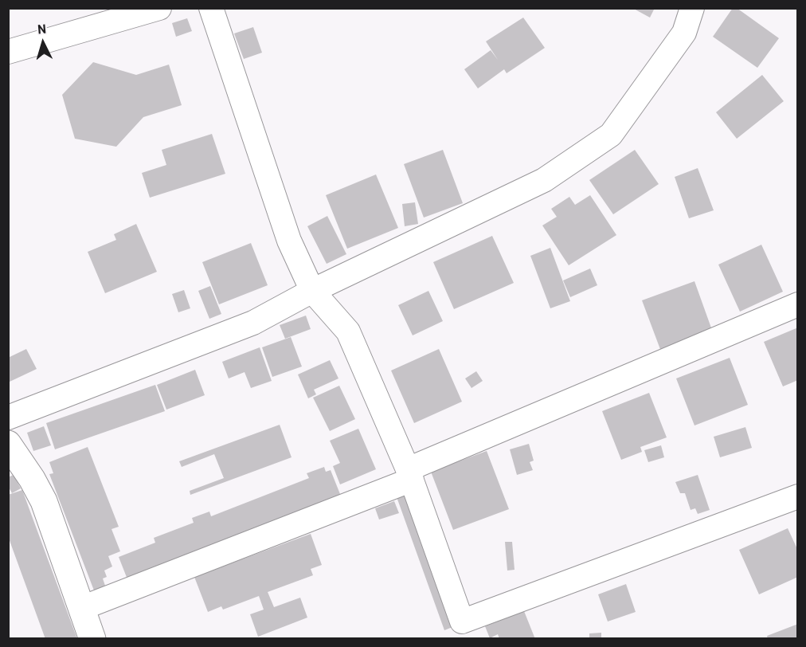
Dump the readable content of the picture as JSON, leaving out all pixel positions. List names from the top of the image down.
{
  "north": "top"
}
